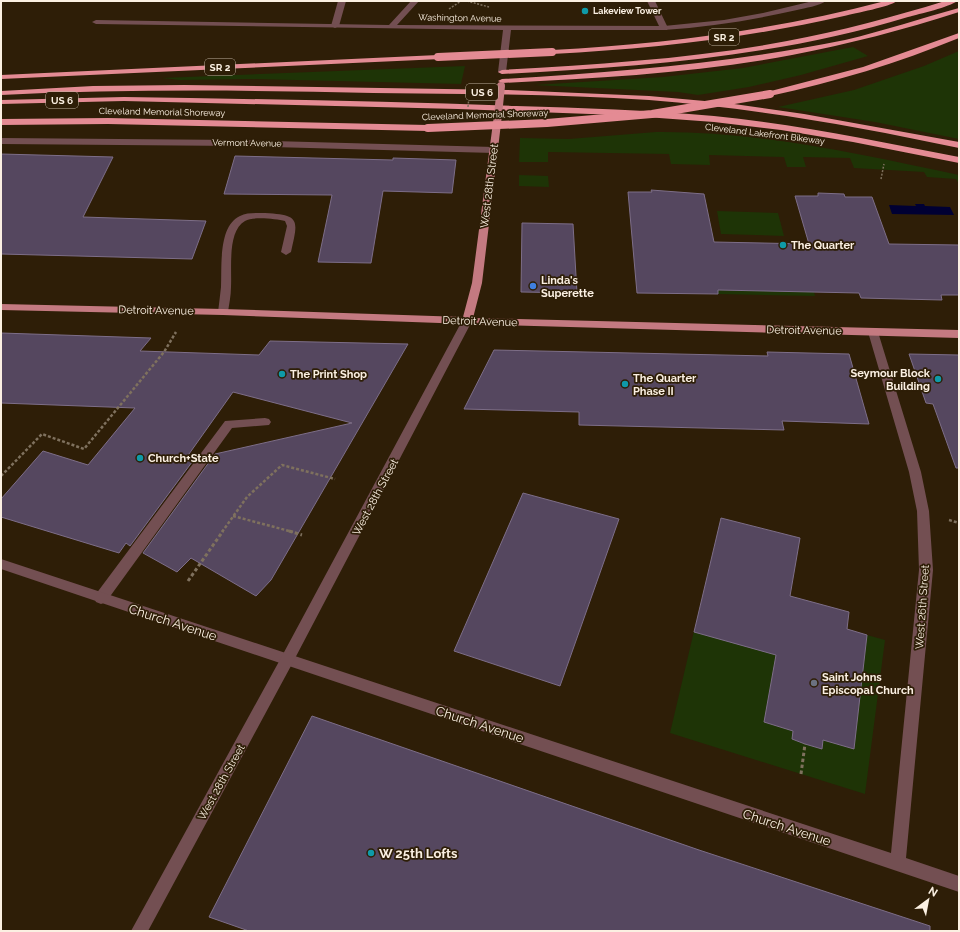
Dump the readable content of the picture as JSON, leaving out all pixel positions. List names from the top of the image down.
{
  "streets": {
    "highway": ["SR 2", "US 6", "Cleveland Memorial Shoreway"],
    "main road": ["West 28th Street", "Detroit Avenue"],
    "street": [
      "Washington Avenue",
      "Vermont Avenue",
      "West 26th Street",
      "Church Avenue"
    ]
  },
  "crossings": [
    ["Washington Avenue", "West 28th Street"],
    ["Vermont Avenue", "West 28th Street"],
    ["West 28th Street", "Detroit Avenue"],
    ["West 28th Street", "Church Avenue"],
    ["Detroit Avenue", "West 26th Street"],
    ["West 26th Street", "Church Avenue"]
  ],
  "places": [
    "Lakeview Tower",
    "The Quarter",
    "Linda's Superette",
    "The Print Shop",
    "Seymour Block Building",
    "The Quarter Phase II",
    "Church+State",
    "Saint Johns Episcopal Church",
    "W 25th Lofts"
  ],
  "north": "top right"
}
